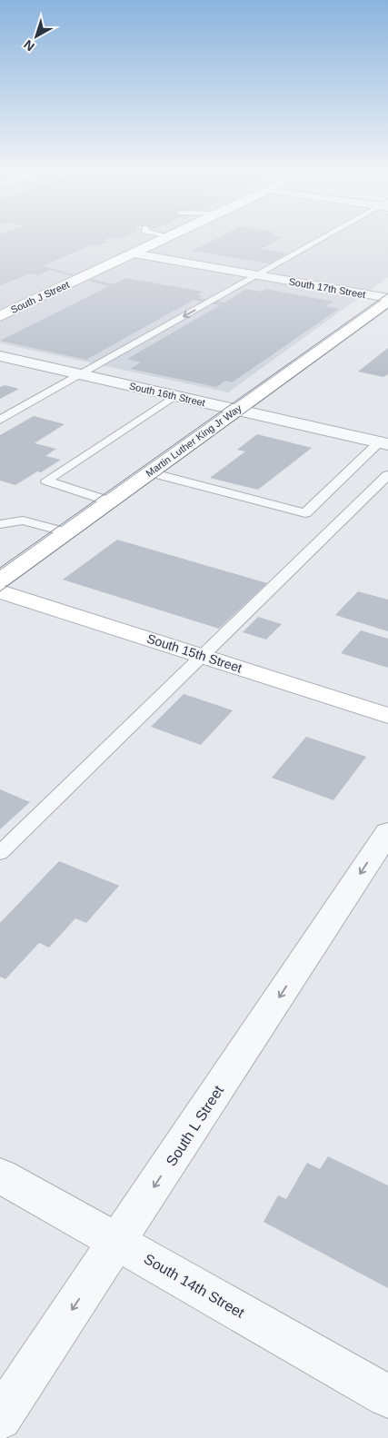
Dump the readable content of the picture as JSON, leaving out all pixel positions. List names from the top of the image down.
{
  "streets": {
    "street": [
      "South 17th Street",
      "South J Street",
      "South 16th Street",
      "Martin Luther King Jr Way",
      "South 15th Street",
      "South L Street",
      "South 14th Street"
    ]
  },
  "crossings": [
    ["South 17th Street", "South J Street"],
    ["South 17th Street", "Martin Luther King Jr Way"],
    ["South 16th Street", "Martin Luther King Jr Way"],
    ["South L Street", "South 14th Street"]
  ],
  "one_way": ["South L Street"],
  "north": "bottom left"
}
